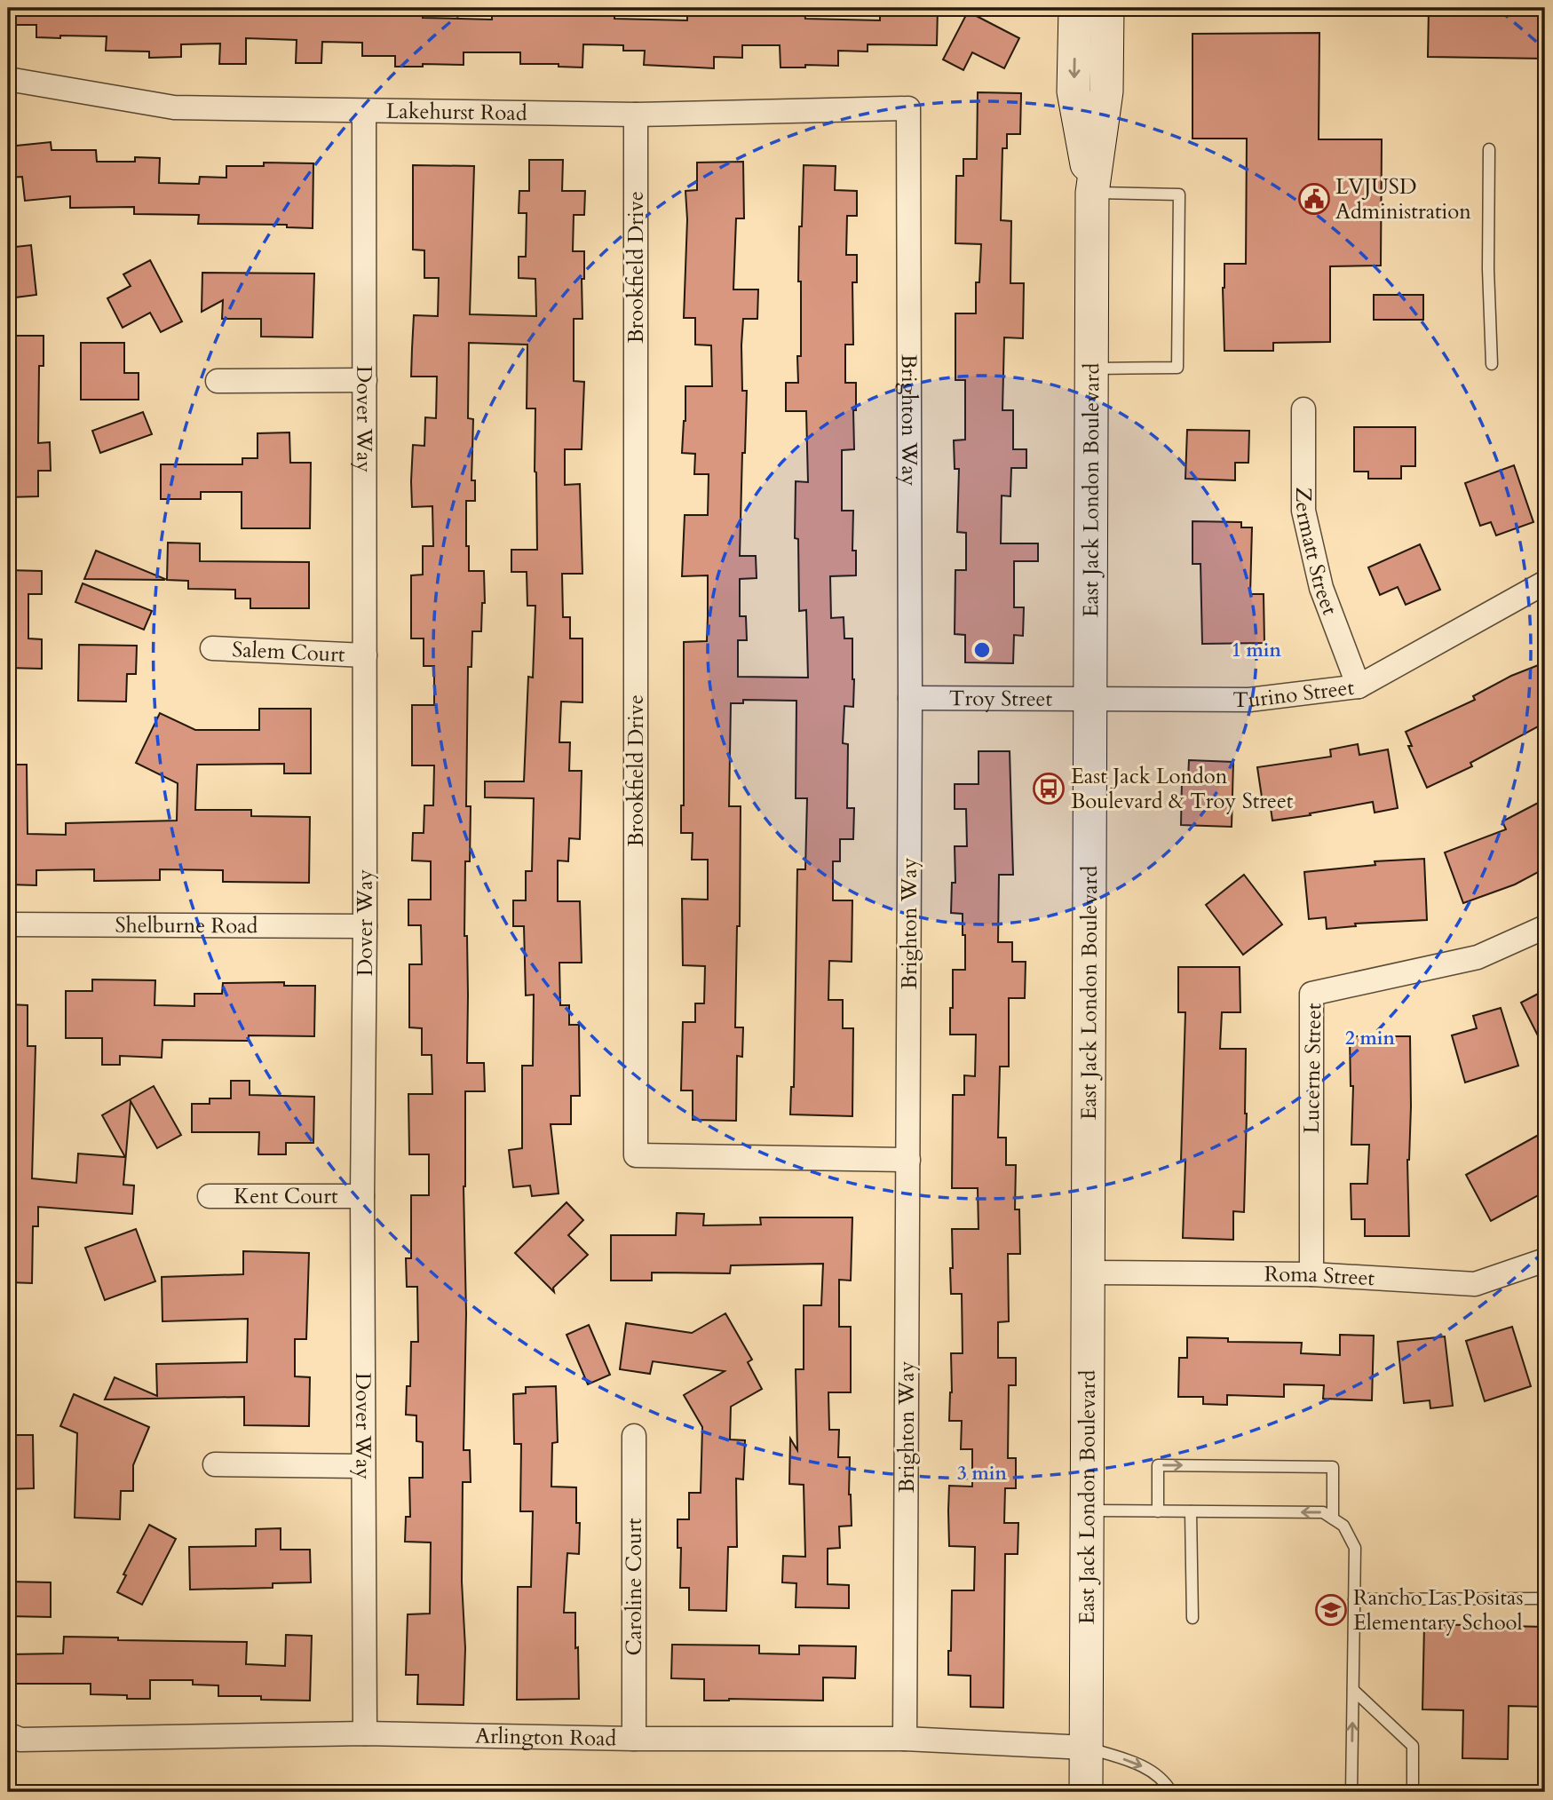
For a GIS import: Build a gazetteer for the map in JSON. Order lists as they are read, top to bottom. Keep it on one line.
{"streets":{"main road":["East Jack London Boulevard"],"street":["Lakehurst Road","Brookfield Drive","Dover Way","Brighton Way","Zermatt Street","Salem Court","Turino Street","Troy Street","Shelburne Road","Lucerne Street","Kent Court","Roma Street","Caroline Court","Arlington Road"]},"crossings":[["Lakehurst Road","Brookfield Drive"],["Lakehurst Road","Dover Way"],["Lakehurst Road","Brighton Way"],["Brookfield Drive","Brighton Way"],["Dover Way","Salem Court"],["Dover Way","Shelburne Road"],["Dover Way","Kent Court"],["Dover Way","Arlington Road"],["Brighton Way","Troy Street"],["Brighton Way","Arlington Road"],["East Jack London Boulevard","Turino Street"],["East Jack London Boulevard","Troy Street"],["East Jack London Boulevard","Roma Street"],["East Jack London Boulevard","Arlington Road"],["Zermatt Street","Turino Street"],["Turino Street","Troy Street"],["Lucerne Street","Roma Street"],["Caroline Court","Arlington Road"]],"places":{"public building":["LVJUSD Administration"],"bus stop":["East Jack London Boulevard & Troy Street"],"school or university":["Rancho Las Positas Elementary School"]},"rings":["1 min","2 min","3 min"]}
